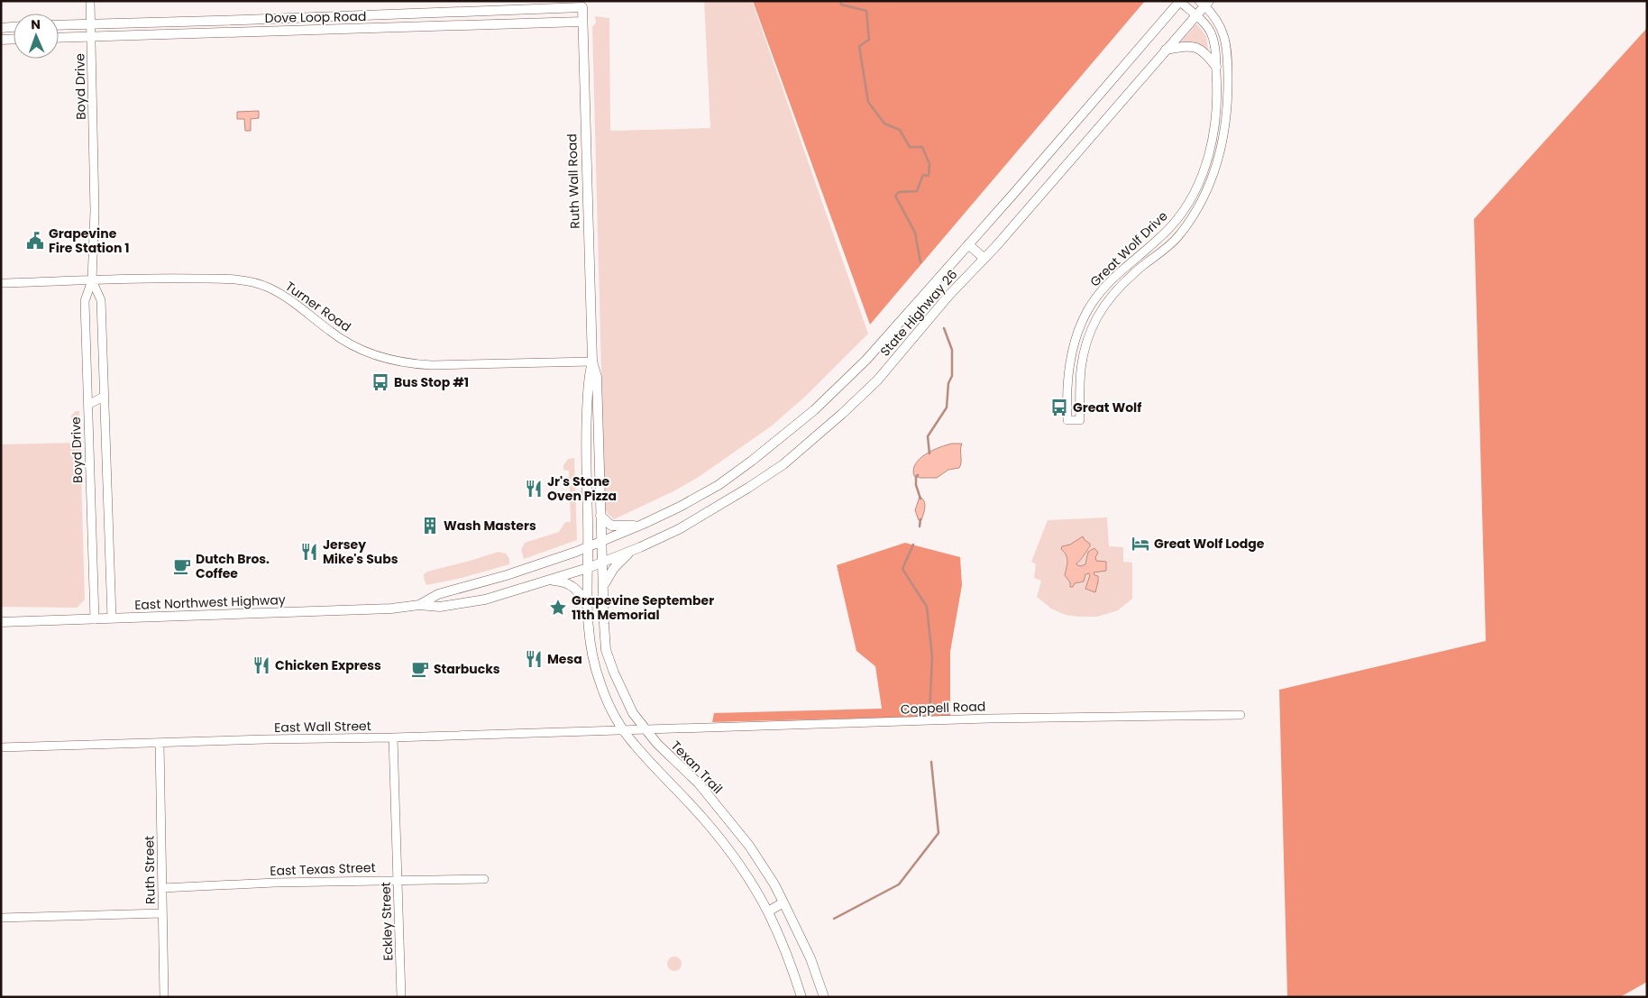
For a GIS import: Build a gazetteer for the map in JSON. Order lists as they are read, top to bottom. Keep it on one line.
{"streets":{"main road":["Dove Loop Road","Ruth Wall Road","State Highway 26","East Northwest Highway","Texan Trail"],"street":["Boyd Drive","Great Wolf Drive","Turner Road","Coppell Road","East Wall Street","East Texas Street","Ruth Street","Eckley Street"]},"crossings":[["Dove Loop Road","Boyd Drive"],["Dove Loop Road","Ruth Wall Road"],["Boyd Drive","Turner Road"],["Boyd Drive","East Northwest Highway"],["Ruth Wall Road","Turner Road"],["Ruth Wall Road","State Highway 26"],["Ruth Wall Road","East Northwest Highway"],["Ruth Wall Road","Texan Trail"],["Great Wolf Drive","State Highway 26"],["State Highway 26","East Northwest Highway"],["State Highway 26","Texan Trail"],["Coppell Road","East Wall Street"],["Coppell Road","Texan Trail"],["East Wall Street","Texan Trail"],["East Wall Street","Ruth Street"],["East Wall Street","Eckley Street"],["East Texas Street","Ruth Street"],["East Texas Street","Eckley Street"]],"places":{"public building":["Grapevine Fire Station 1"],"bus stop":["Bus Stop #1","Great Wolf"],"restaurant":["Jr's Stone Oven Pizza","Jersey Mike's Subs","Mesa","Chicken Express"],"building":["Wash Masters"],"hotel":["Great Wolf Lodge"],"cafe":["Dutch Bros. Coffee","Starbucks"],"place":["Grapevine September 11th Memorial"]},"north":"top"}
